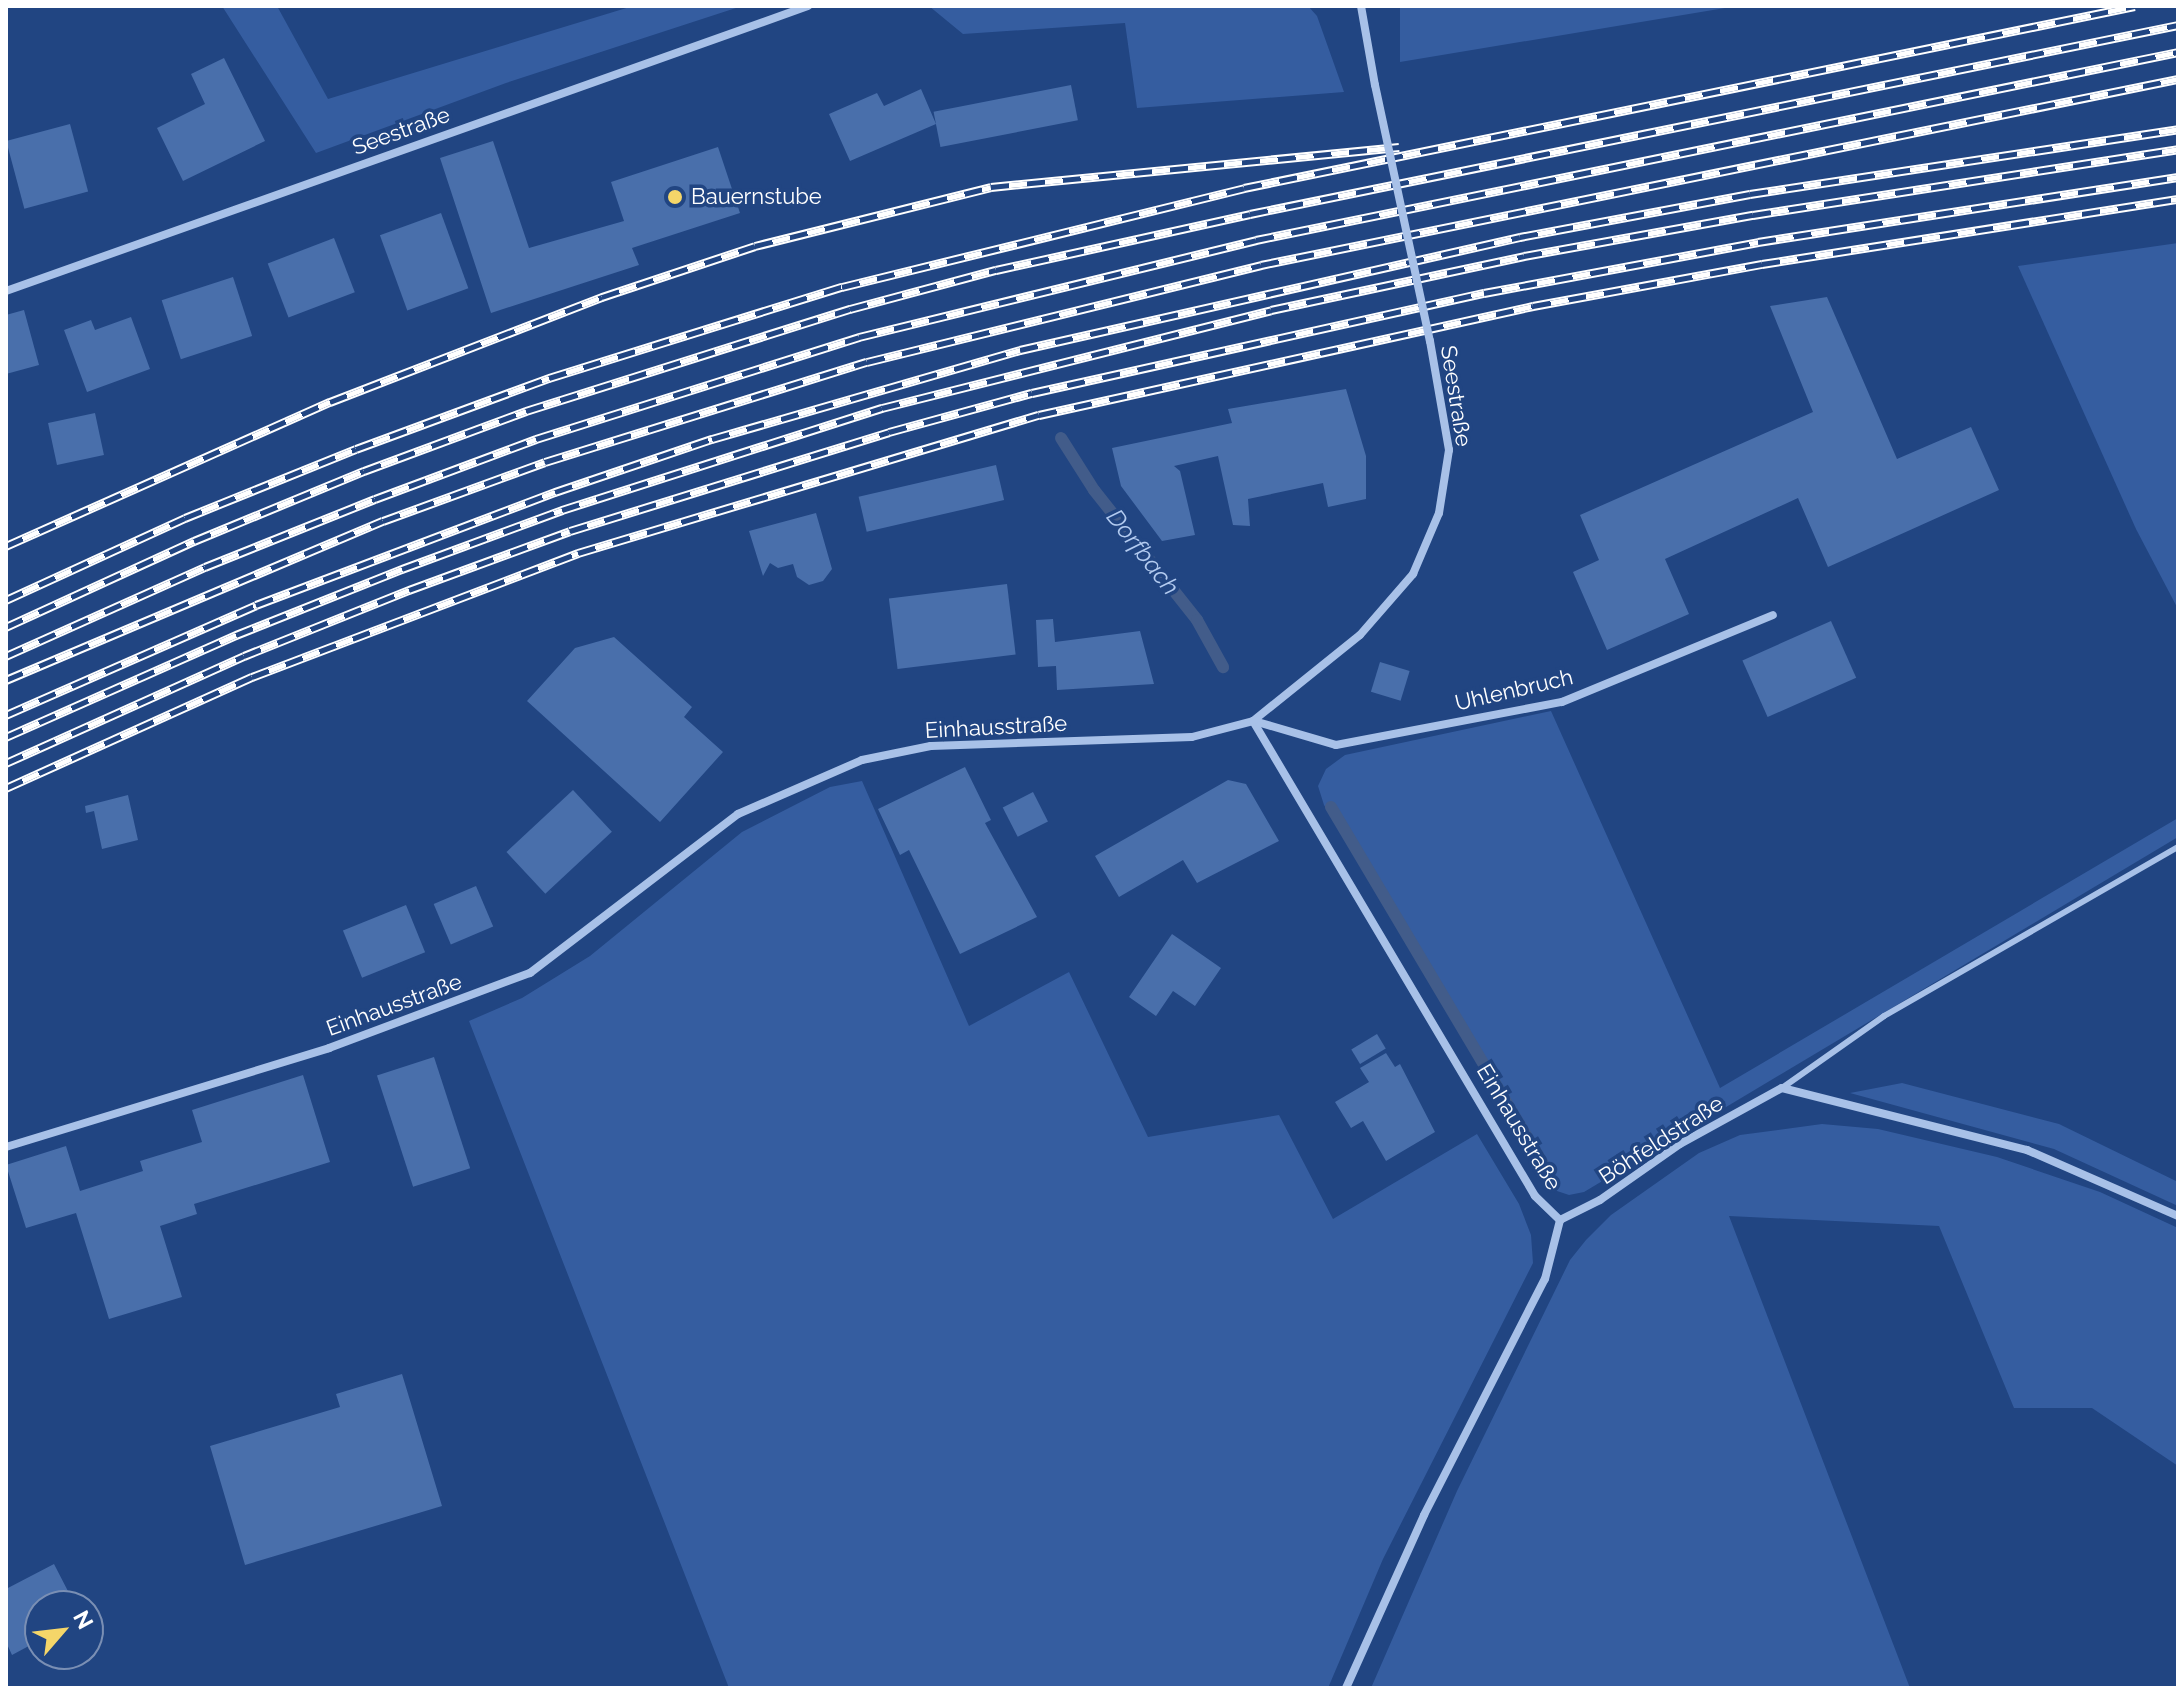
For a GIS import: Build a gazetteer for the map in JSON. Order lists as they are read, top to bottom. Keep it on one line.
{"streets":{"street":["Seestraße","Uhlenbruch","Einhausstraße","Böhfeldstraße"]},"crossings":[["Seestraße","Uhlenbruch"],["Seestraße","Einhausstraße"],["Uhlenbruch","Einhausstraße"],["Einhausstraße","Böhfeldstraße"]],"water":["Dorfbach"],"places":["Bauernstube"],"north":"top right"}
